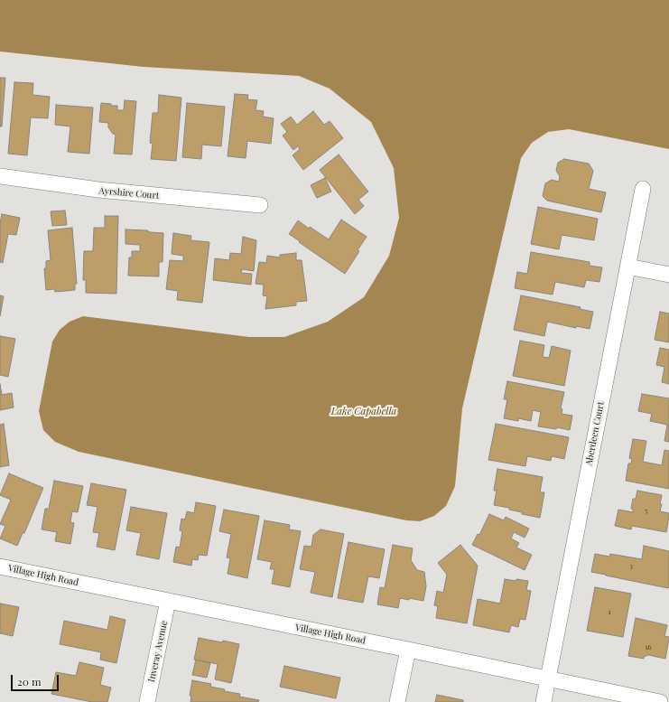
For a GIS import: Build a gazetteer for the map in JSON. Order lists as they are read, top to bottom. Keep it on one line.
{"streets":{"street":["Ayrshire Court","Aberdeen Court","Village High Road","Inveray Avenue"]},"crossings":[["Aberdeen Court","Village High Road"],["Village High Road","Inveray Avenue"]],"water":["Lake Capabella"],"house_numbers":["5","3","1","16"],"scale_bar":"20 m"}
